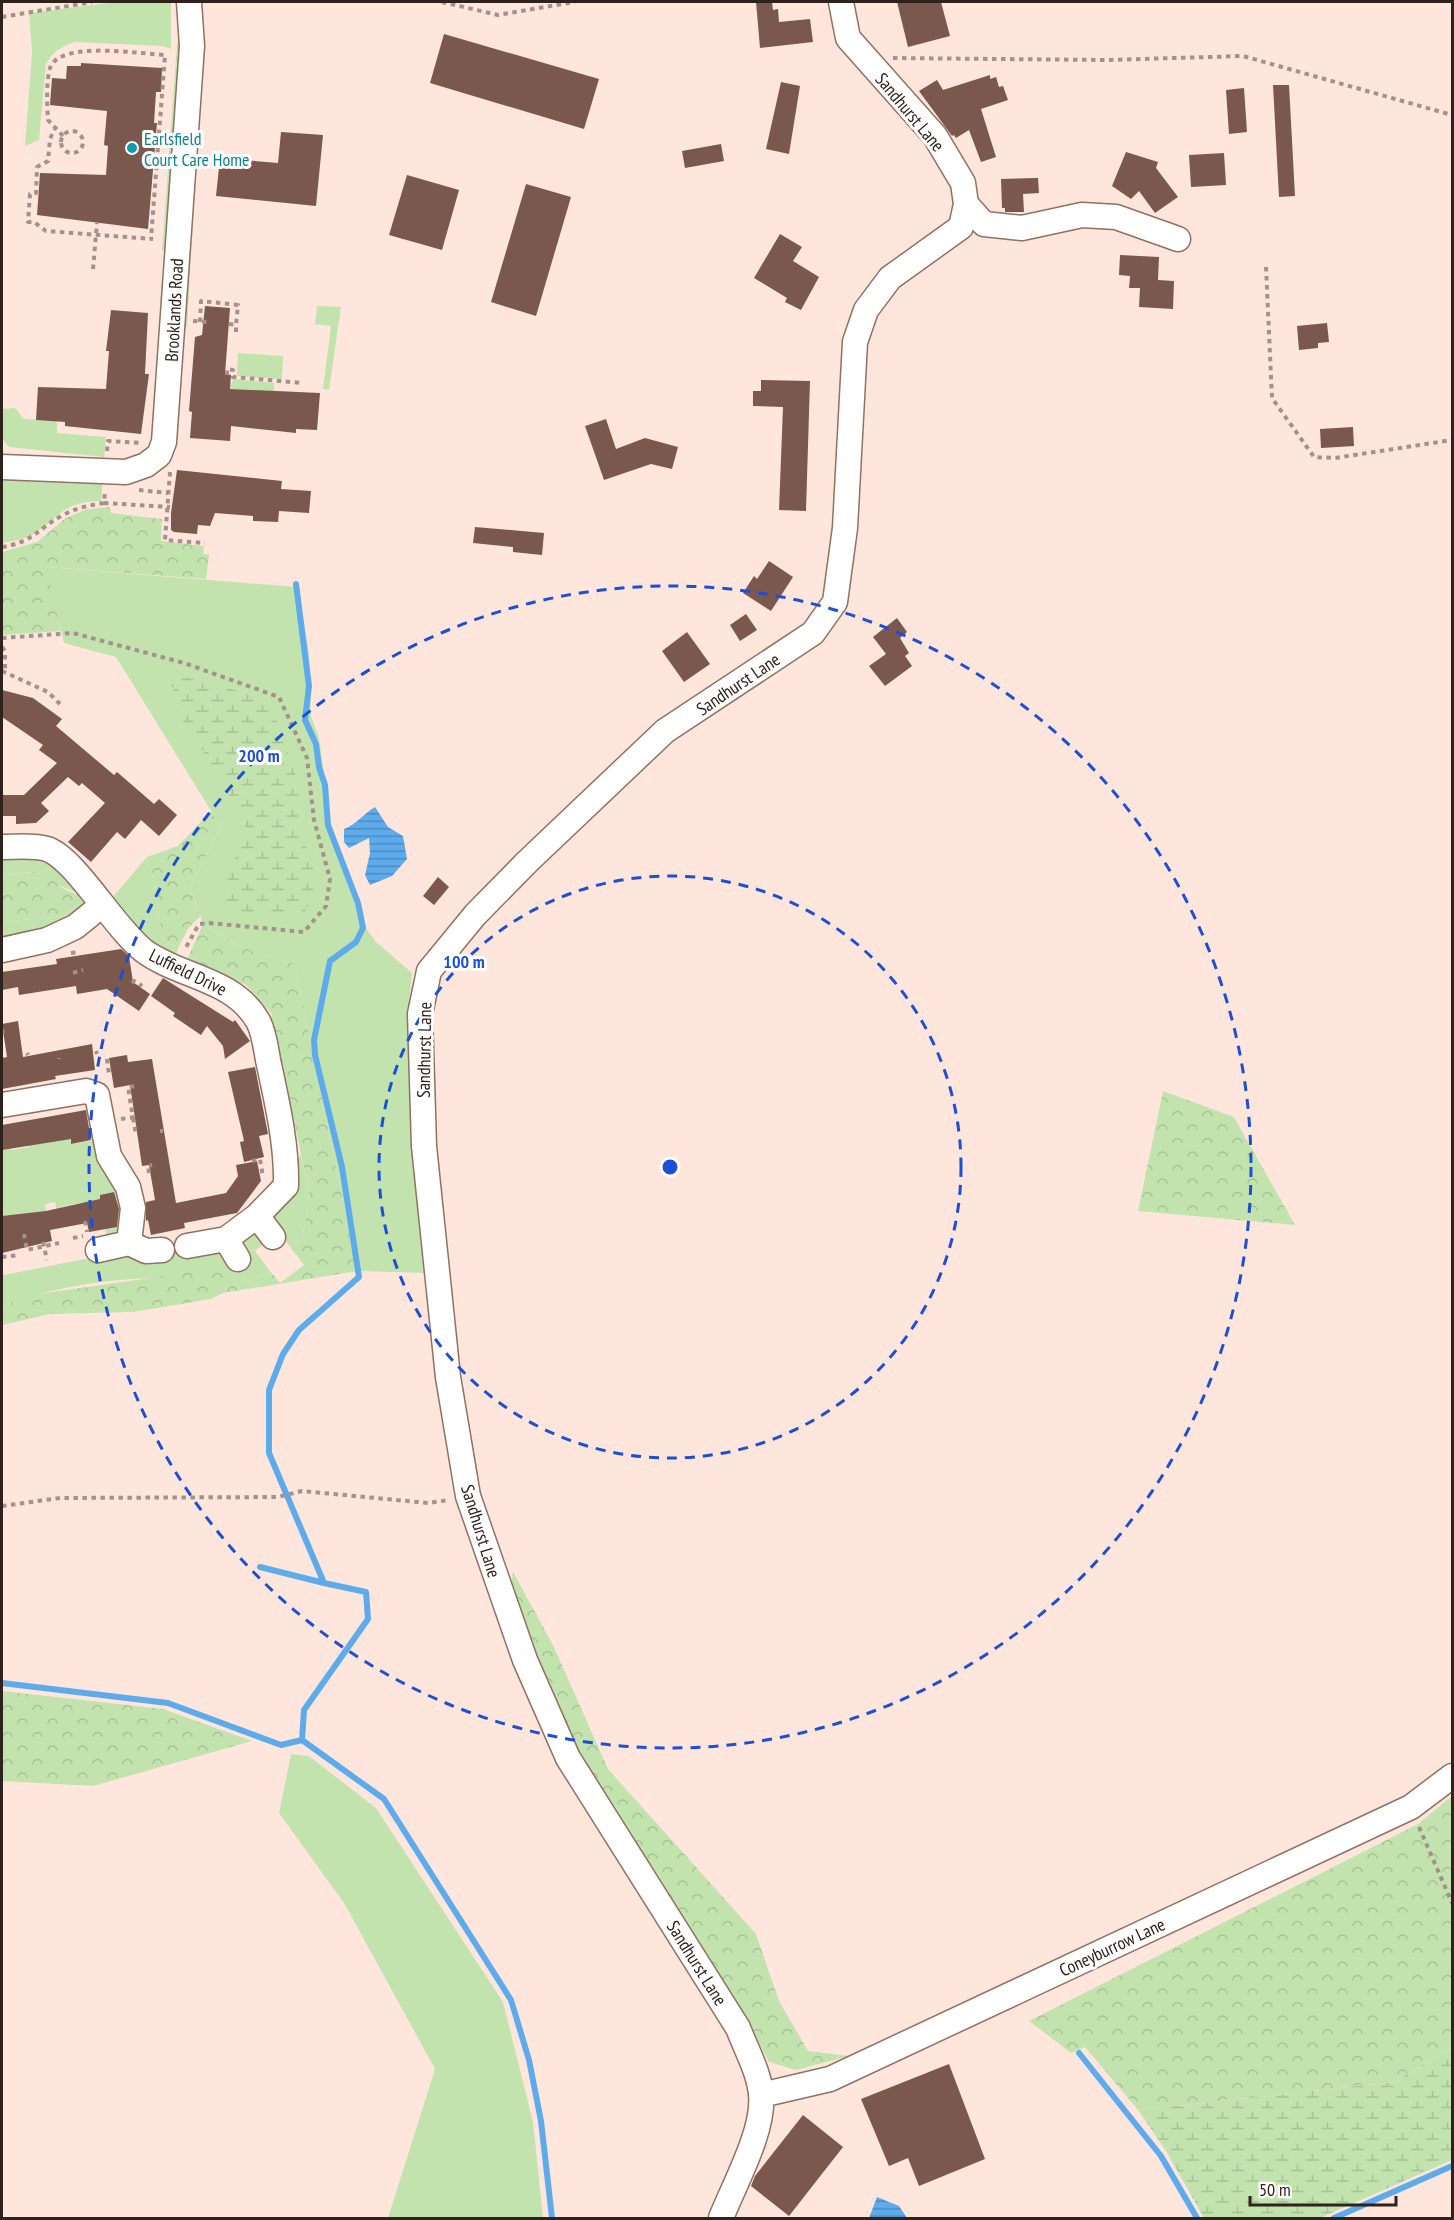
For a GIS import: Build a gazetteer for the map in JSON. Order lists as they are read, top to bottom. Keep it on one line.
{"streets":{"street":["Sandhurst Lane","Brooklands Road","Luffield Drive","Coneyburrow Lane"]},"crossings":[["Sandhurst Lane","Coneyburrow Lane"]],"places":["Earlsfield Court Care Home"],"scale_bar":"50 m","rings":["200 m","100 m"]}
